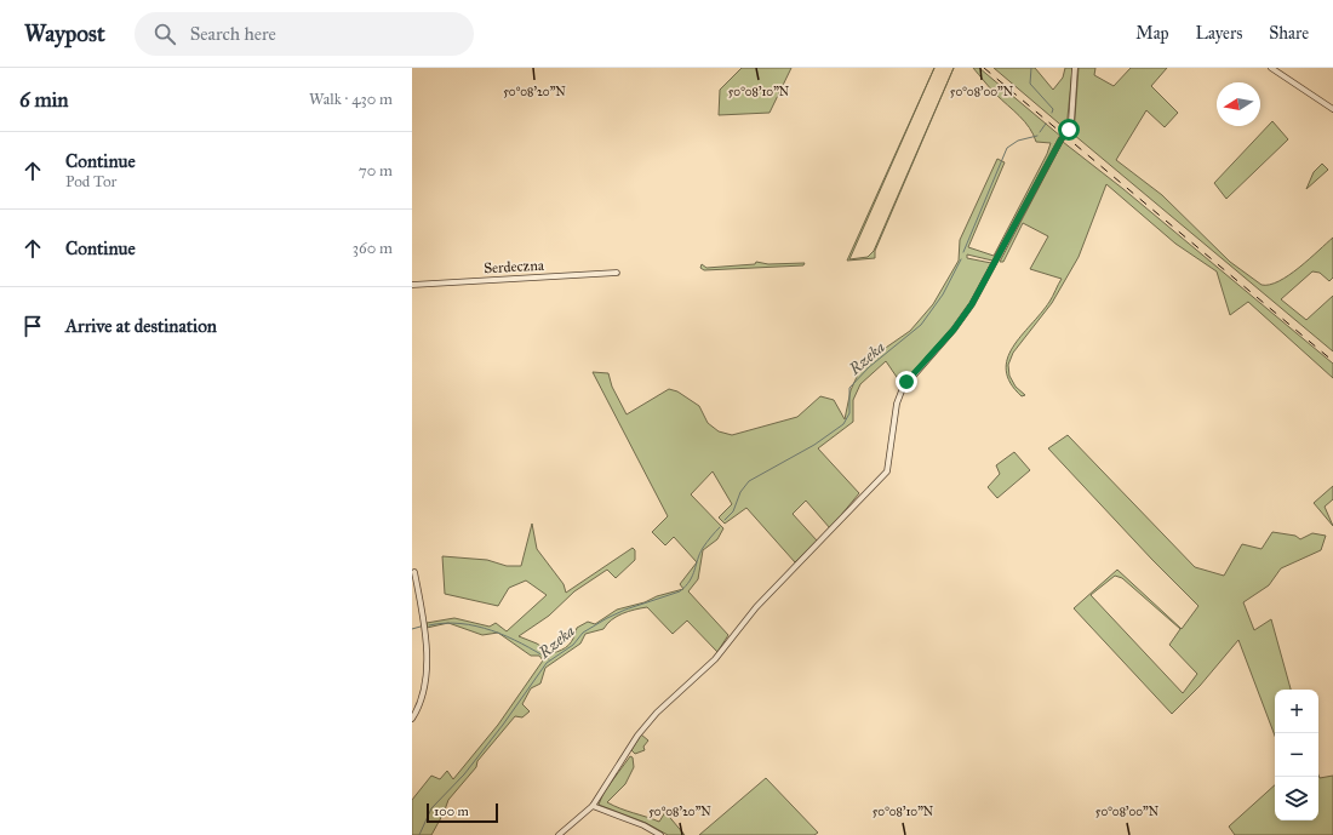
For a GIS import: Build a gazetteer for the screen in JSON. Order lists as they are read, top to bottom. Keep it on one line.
{"streets":{"street":["Serdeczna"]},"water":["Rzeka"],"scale_bar":"100 m","north":"left","page":{"header":"Waypost","search":"Search here","nav":["Map","Layers","Share"],"heading":["6 min","Walk · 430 m"],"list":[["Continue","Pod Tor","70 m"],["Continue","360 m"],"Arrive at destination"],"map_buttons":["+","−"],"scale":"100 m"},"coordinates":["50°08'20\"N","50°08'10\"N","50°08'00\"N"]}
